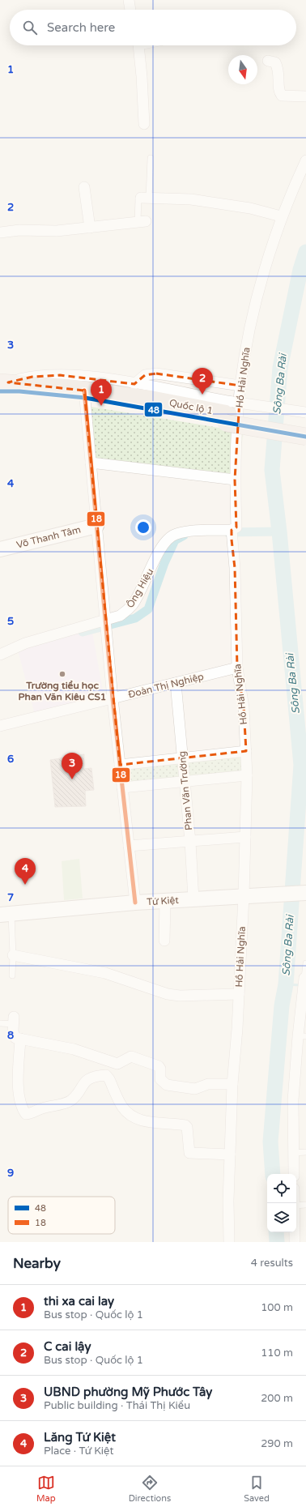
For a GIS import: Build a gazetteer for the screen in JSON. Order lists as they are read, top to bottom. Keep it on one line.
{"streets":{"main road":["Quốc lộ 1"],"street":["Hồ Hải Nghĩa","Võ Thanh Tâm","Ông Hiệu","Đoàn Thị Nghiệp","Phan Văn Trường","Tứ Kiệt"]},"crossings":[["Hồ Hải Nghĩa","Ông Hiệu"],["Hồ Hải Nghĩa","Đoàn Thị Nghiệp"],["Hồ Hải Nghĩa","Tứ Kiệt"],["Đoàn Thị Nghiệp","Phan Văn Trường"],["Phan Văn Trường","Tứ Kiệt"]],"water":["Sông Ba Rài"],"places":["Trường tiểu học Phan Văn Kiêu CS1"],"lines":["transit line 18","transit line 48"],"legend":["48","18"],"north":"bottom","page":{"search":"Search here","pins":["2","1","3","4"],"heading":["Nearby","4 results"],"list":[{"mark":"1","name":"thi xa cai lay","note":"Bus stop · Quốc lộ 1","value":"100 m"},{"mark":"2","name":"C cai lậy","note":"Bus stop · Quốc lộ 1","value":"110 m"},{"mark":"3","name":"UBND phường Mỹ Phước Tây","note":"Public building · Thái Thị Kiểu","value":"200 m"},{"mark":"4","name":"Lăng Tứ Kiệt","note":"Place · Tứ Kiệt","value":"290 m"}],"nav":["Map","Directions","Saved"]},"grid":{"rows":["1","2","3","4","5","6","7","8","9"]}}
